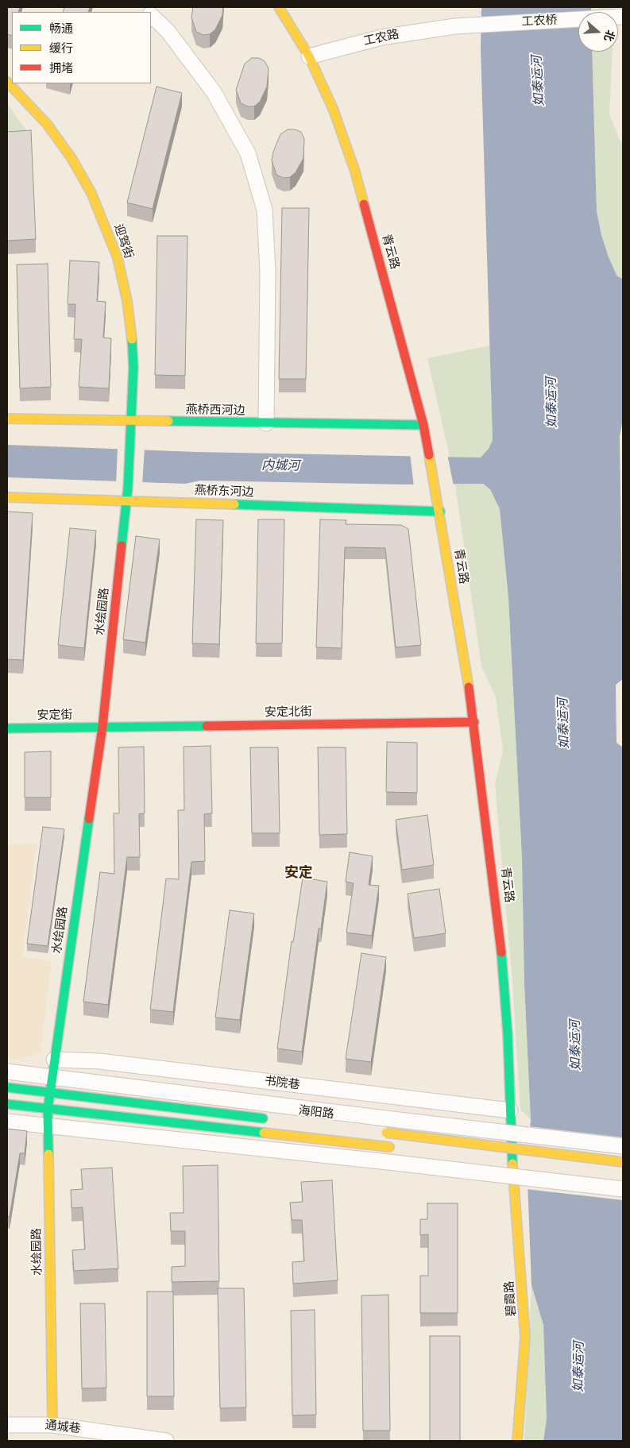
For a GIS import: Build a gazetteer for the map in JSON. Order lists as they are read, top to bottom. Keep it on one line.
{"streets":{"street":["工农桥","工农路","迎驾街","青云路","燕桥西河边","燕桥东河边","水绘园路","安定北街","安定街","书院巷","碧霞路","通城巷"]},"crossings":[["工农桥","工农路"],["工农路","青云路"],["迎驾街","燕桥西河边"],["迎驾街","水绘园路"],["青云路","燕桥西河边"],["青云路","燕桥东河边"],["青云路","安定北街"],["青云路","书院巷"],["青云路","碧霞路"],["燕桥东河边","水绘园路"],["水绘园路","安定北街"],["水绘园路","安定街"],["水绘园路","书院巷"],["水绘园路","通城巷"],["安定北街","安定街"]],"districts":["安定"],"water":["如泰运河","内城河"],"legend":["畅通","缓行","拥堵"],"north":"right"}
